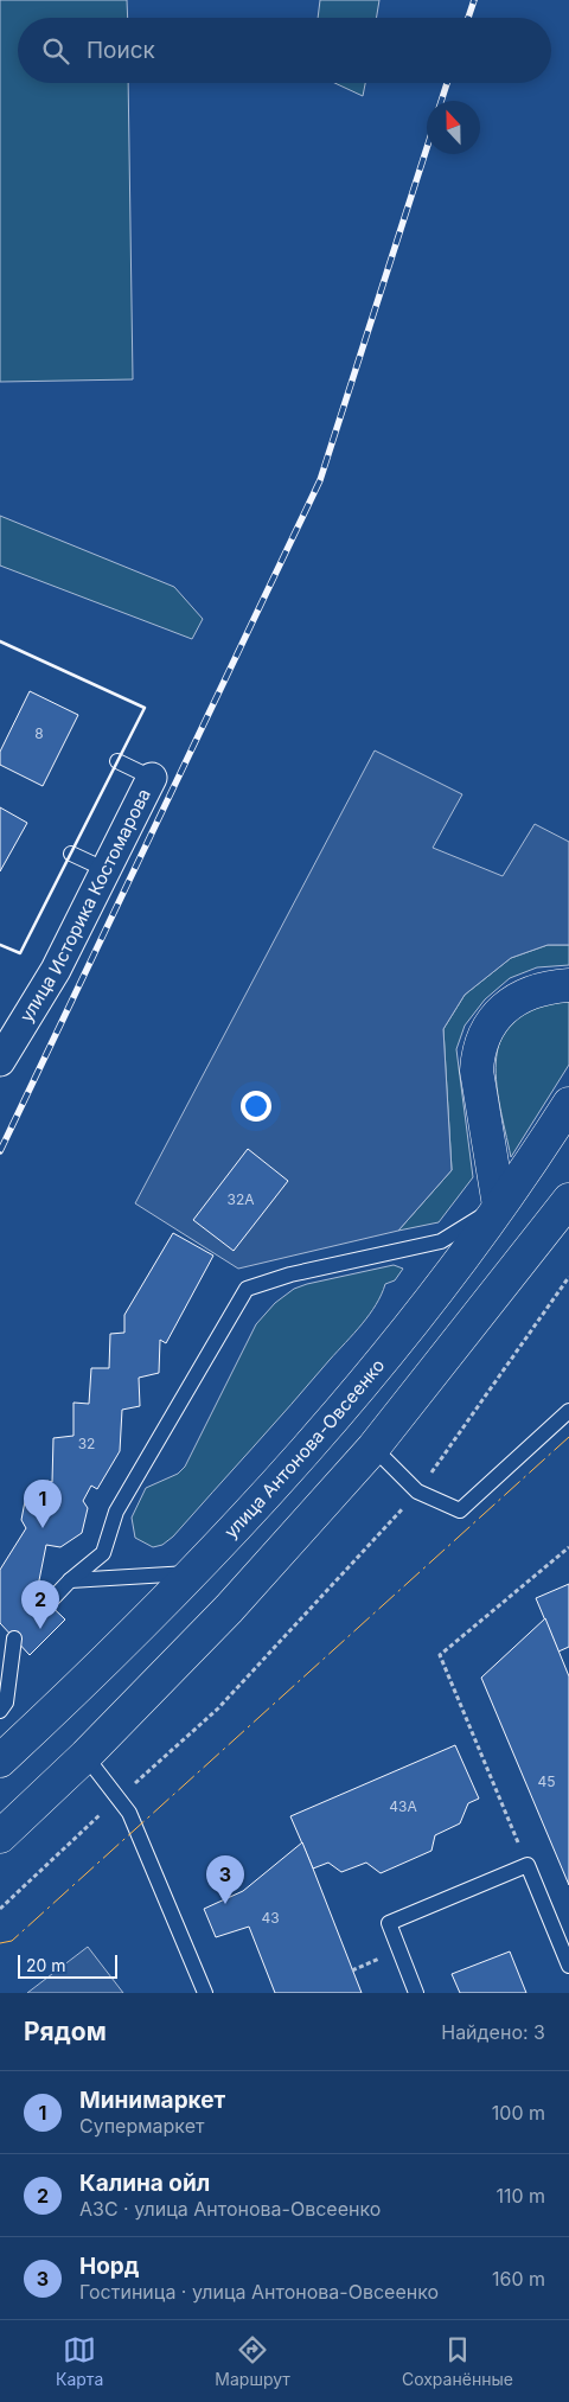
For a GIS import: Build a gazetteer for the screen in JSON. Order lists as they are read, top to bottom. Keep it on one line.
{"streets":{"highway":["улица Антонова-Овсеенко"],"street":["улица Историка Костомарова"]},"house_numbers":["8","32А","32","45","43А","43"],"scale_bar":"20 m","north":"top","page":{"search":"Поиск","pins":["1","2","3"],"scale":"20 m","heading":["Рядом","Найдено: 3"],"list":[{"mark":"1","name":"Минимаркет","note":"Супермаркет","value":"100 m"},{"mark":"2","name":"Калина ойл","note":"АЗС · улица Антонова-Овсеенко","value":"110 m"},{"mark":"3","name":"Норд","note":"Гостиница · улица Антонова-Овсеенко","value":"160 m"}],"nav":["Карта","Маршрут","Сохранённые"]}}
